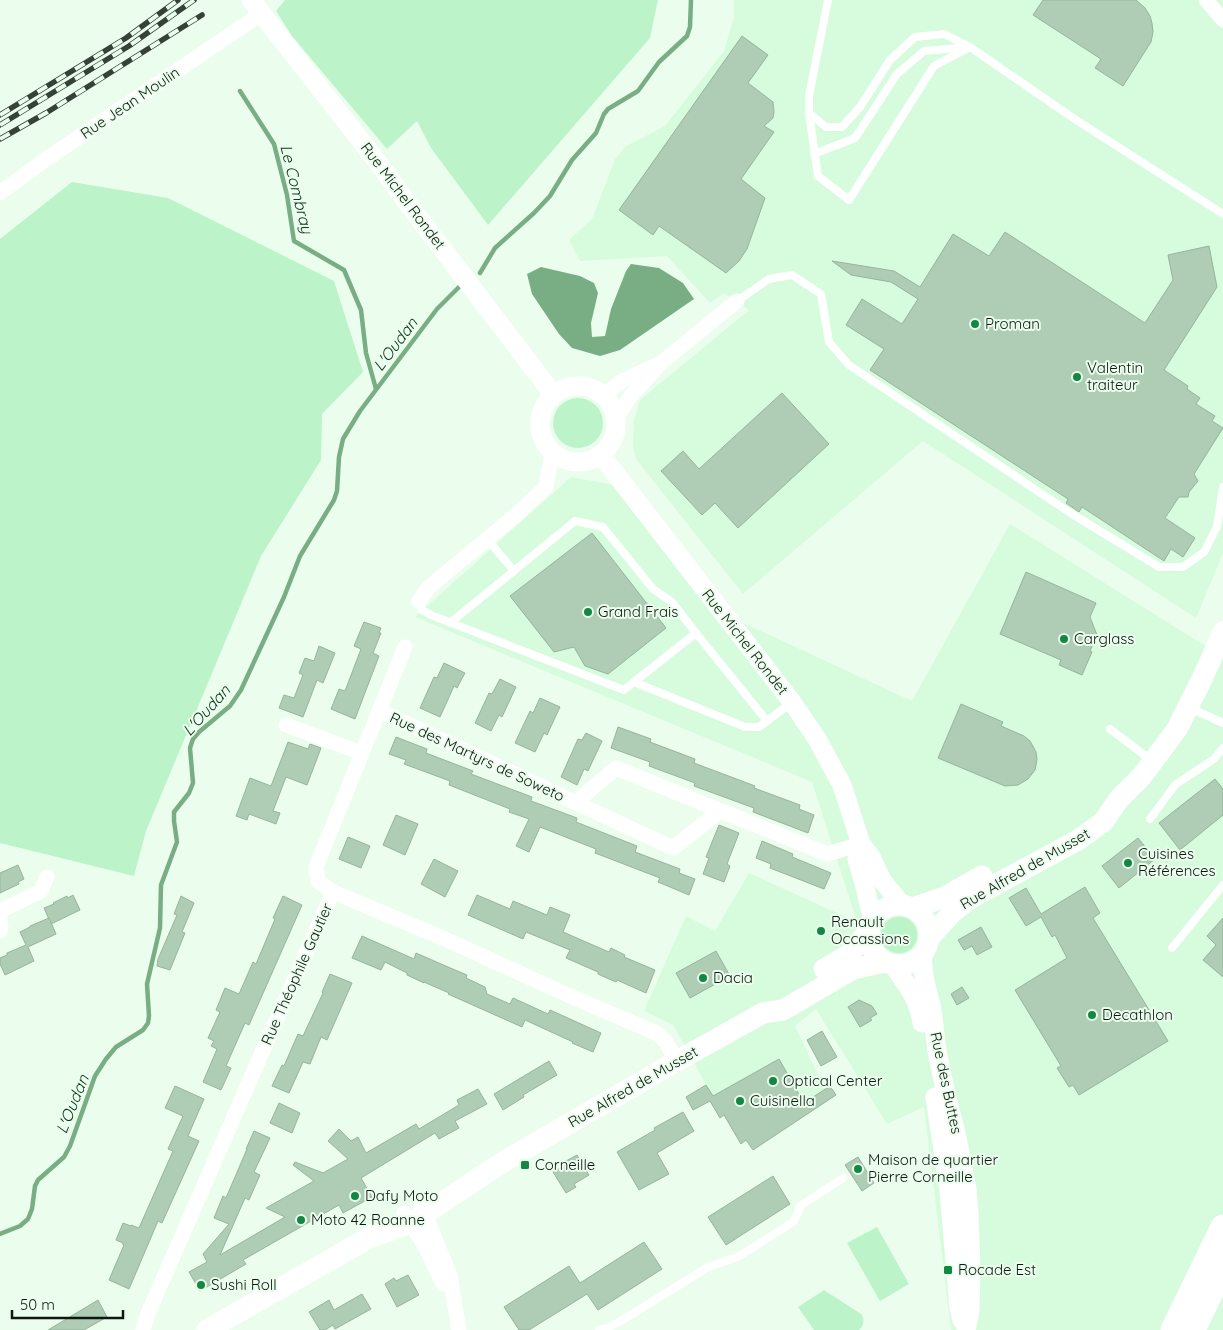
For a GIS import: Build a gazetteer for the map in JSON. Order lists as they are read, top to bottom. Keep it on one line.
{"streets":{"main road":["Rue Alfred de Musset"],"street":["Rue Jean Moulin","Rue Michel Rondet","Rue des Martyrs de Soweto","Rue Théophile Gautier","Rue des Buttes"]},"crossings":[["Rue Jean Moulin","Rue Michel Rondet"],["Rue Michel Rondet","Rue des Martyrs de Soweto"],["Rue Michel Rondet","Rue Alfred de Musset"],["Rue Michel Rondet","Rue des Buttes"],["Rue des Martyrs de Soweto","Rue Théophile Gautier"],["Rue Alfred de Musset","Rue Théophile Gautier"],["Rue Alfred de Musset","Rue des Buttes"]],"water":["Le Combray","L'Oudan"],"places":{"other":["Proman","Valentin traiteur","Grand Frais","Carglass","Cuisines Références","Renault Occassions","Dacia","Decathlon","Optical Center","Cuisinella","Maison de quartier Pierre Corneille","Dafy Moto","Moto 42 Roanne","Sushi Roll"],"transit":["Corneille","Rocade Est"]},"scale_bar":"50 m"}
